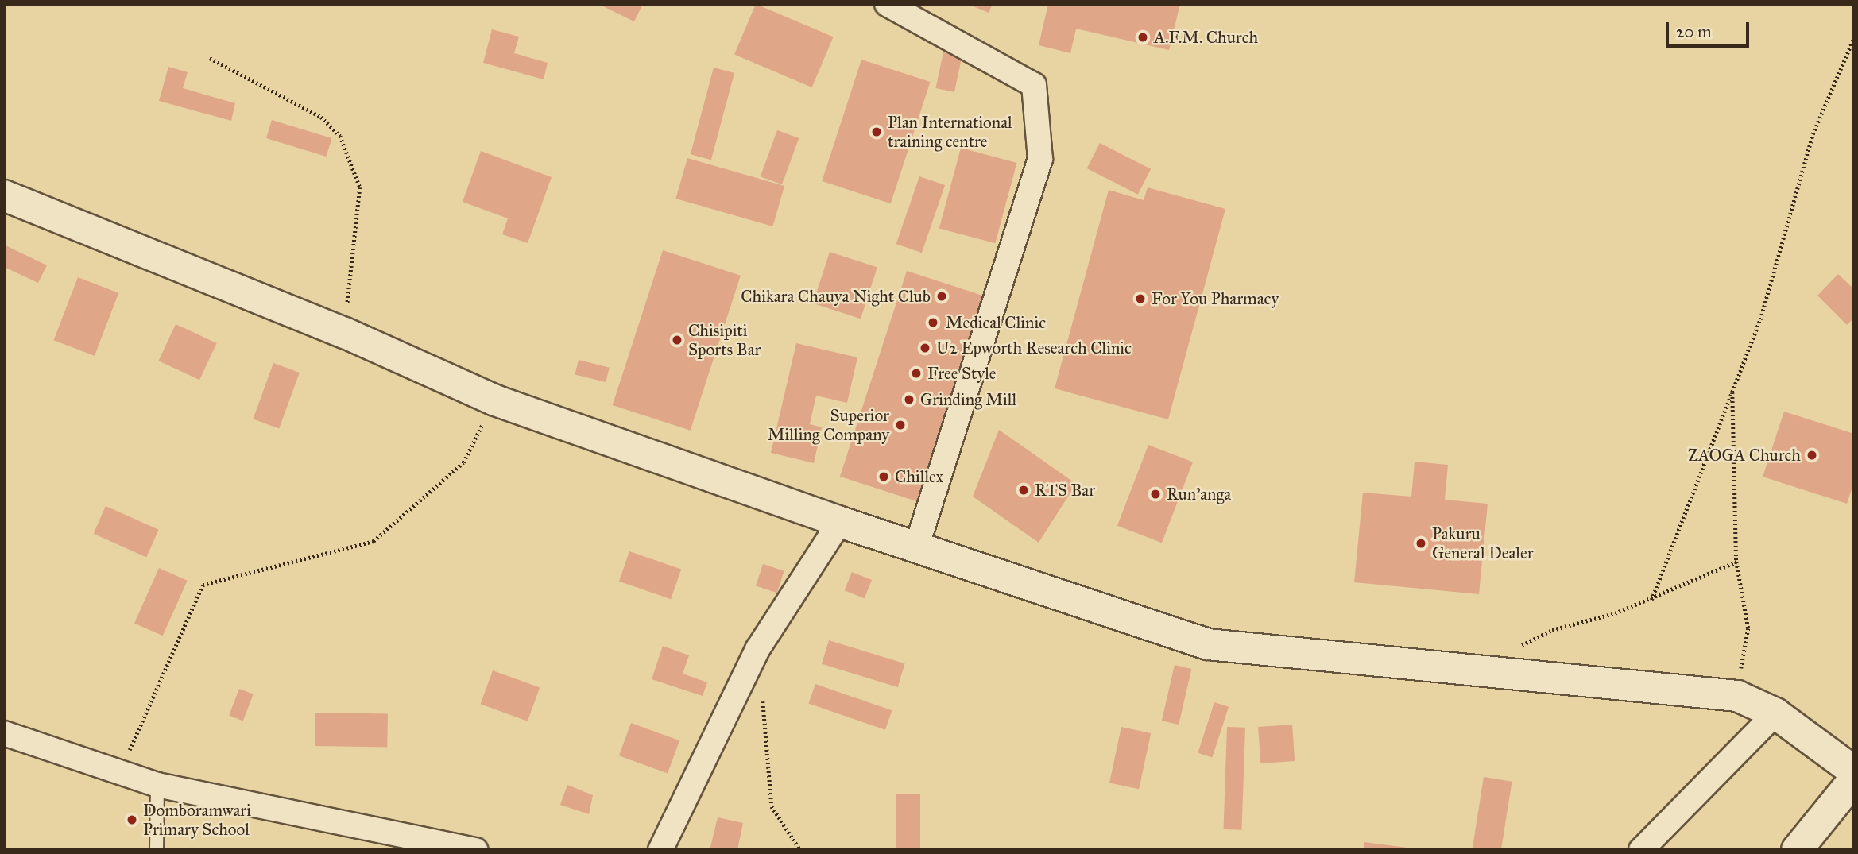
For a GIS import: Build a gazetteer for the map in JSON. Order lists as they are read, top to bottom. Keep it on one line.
{"places":["A.F.M. Church","Plan International training centre","Chikara Chauya Night Club","For You Pharmacy","Medical Clinic","Chisipiti Sports Bar","U2 Epworth Research Clinic","Free Style","Grinding Mill","Superior Milling Company","ZAOGA Church","Chillex","RTS Bar","Run'anga","Pakuru General Dealer","Domboramwari Primary School"],"scale_bar":"20 m"}
